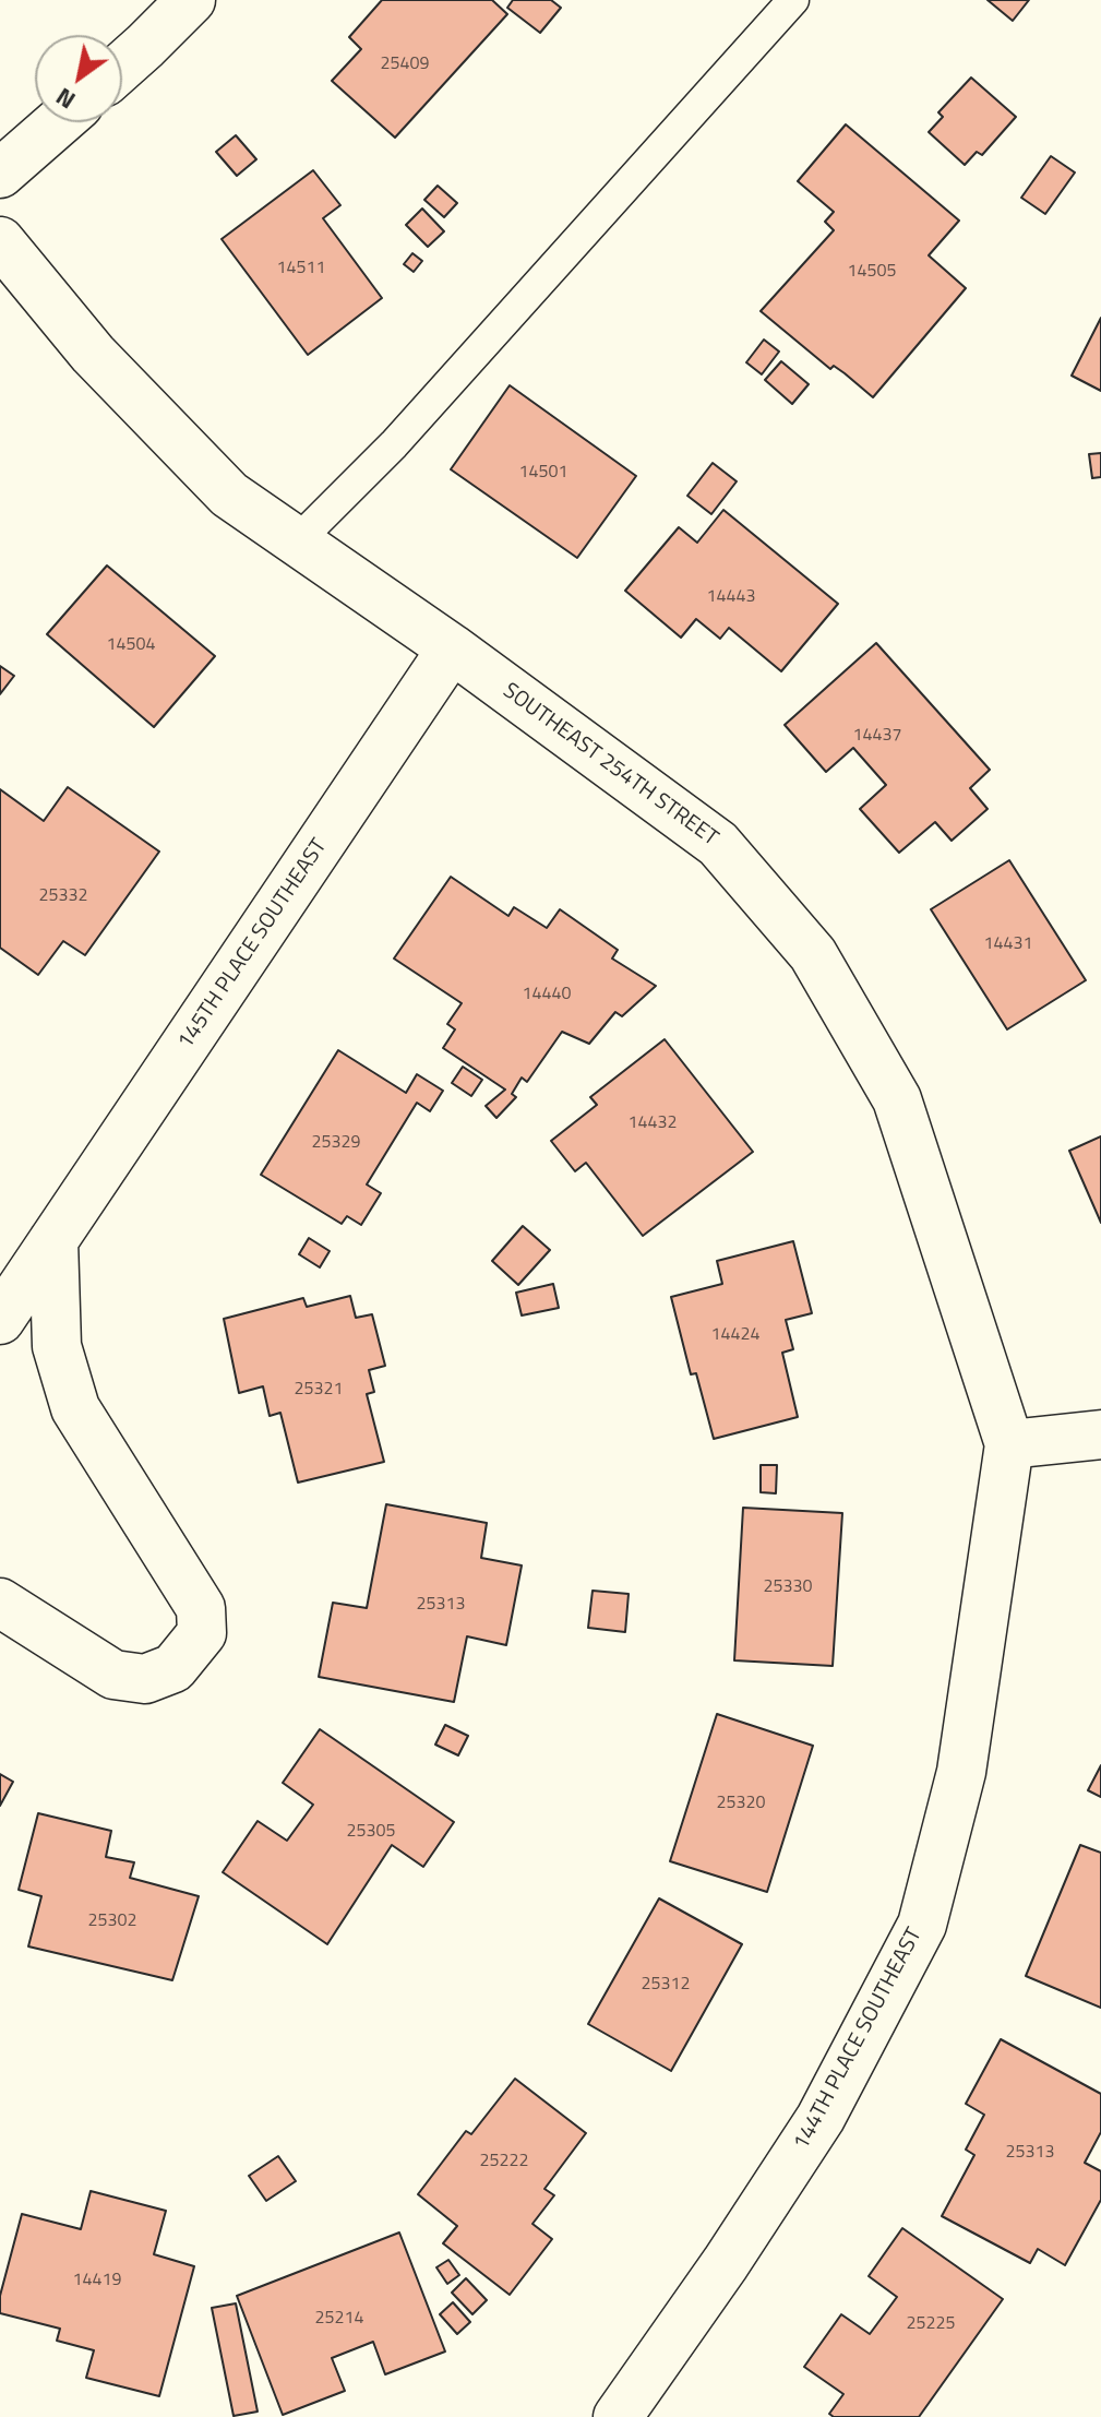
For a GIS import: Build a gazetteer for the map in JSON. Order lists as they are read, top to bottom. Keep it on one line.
{"streets":{"street":["SOUTHEAST 254TH STREET","145TH PLACE SOUTHEAST","144TH PLACE SOUTHEAST"]},"crossings":[["SOUTHEAST 254TH STREET","145TH PLACE SOUTHEAST"],["SOUTHEAST 254TH STREET","144TH PLACE SOUTHEAST"]],"house_numbers":["25409","14511","14505","14501","14443","14504","14437","25332","14431","14440","14432","25329","14424","25321","25330","25313","25320","25305","25302","25312","25313","25222","14419","25214","25225"],"north":"bottom left"}
